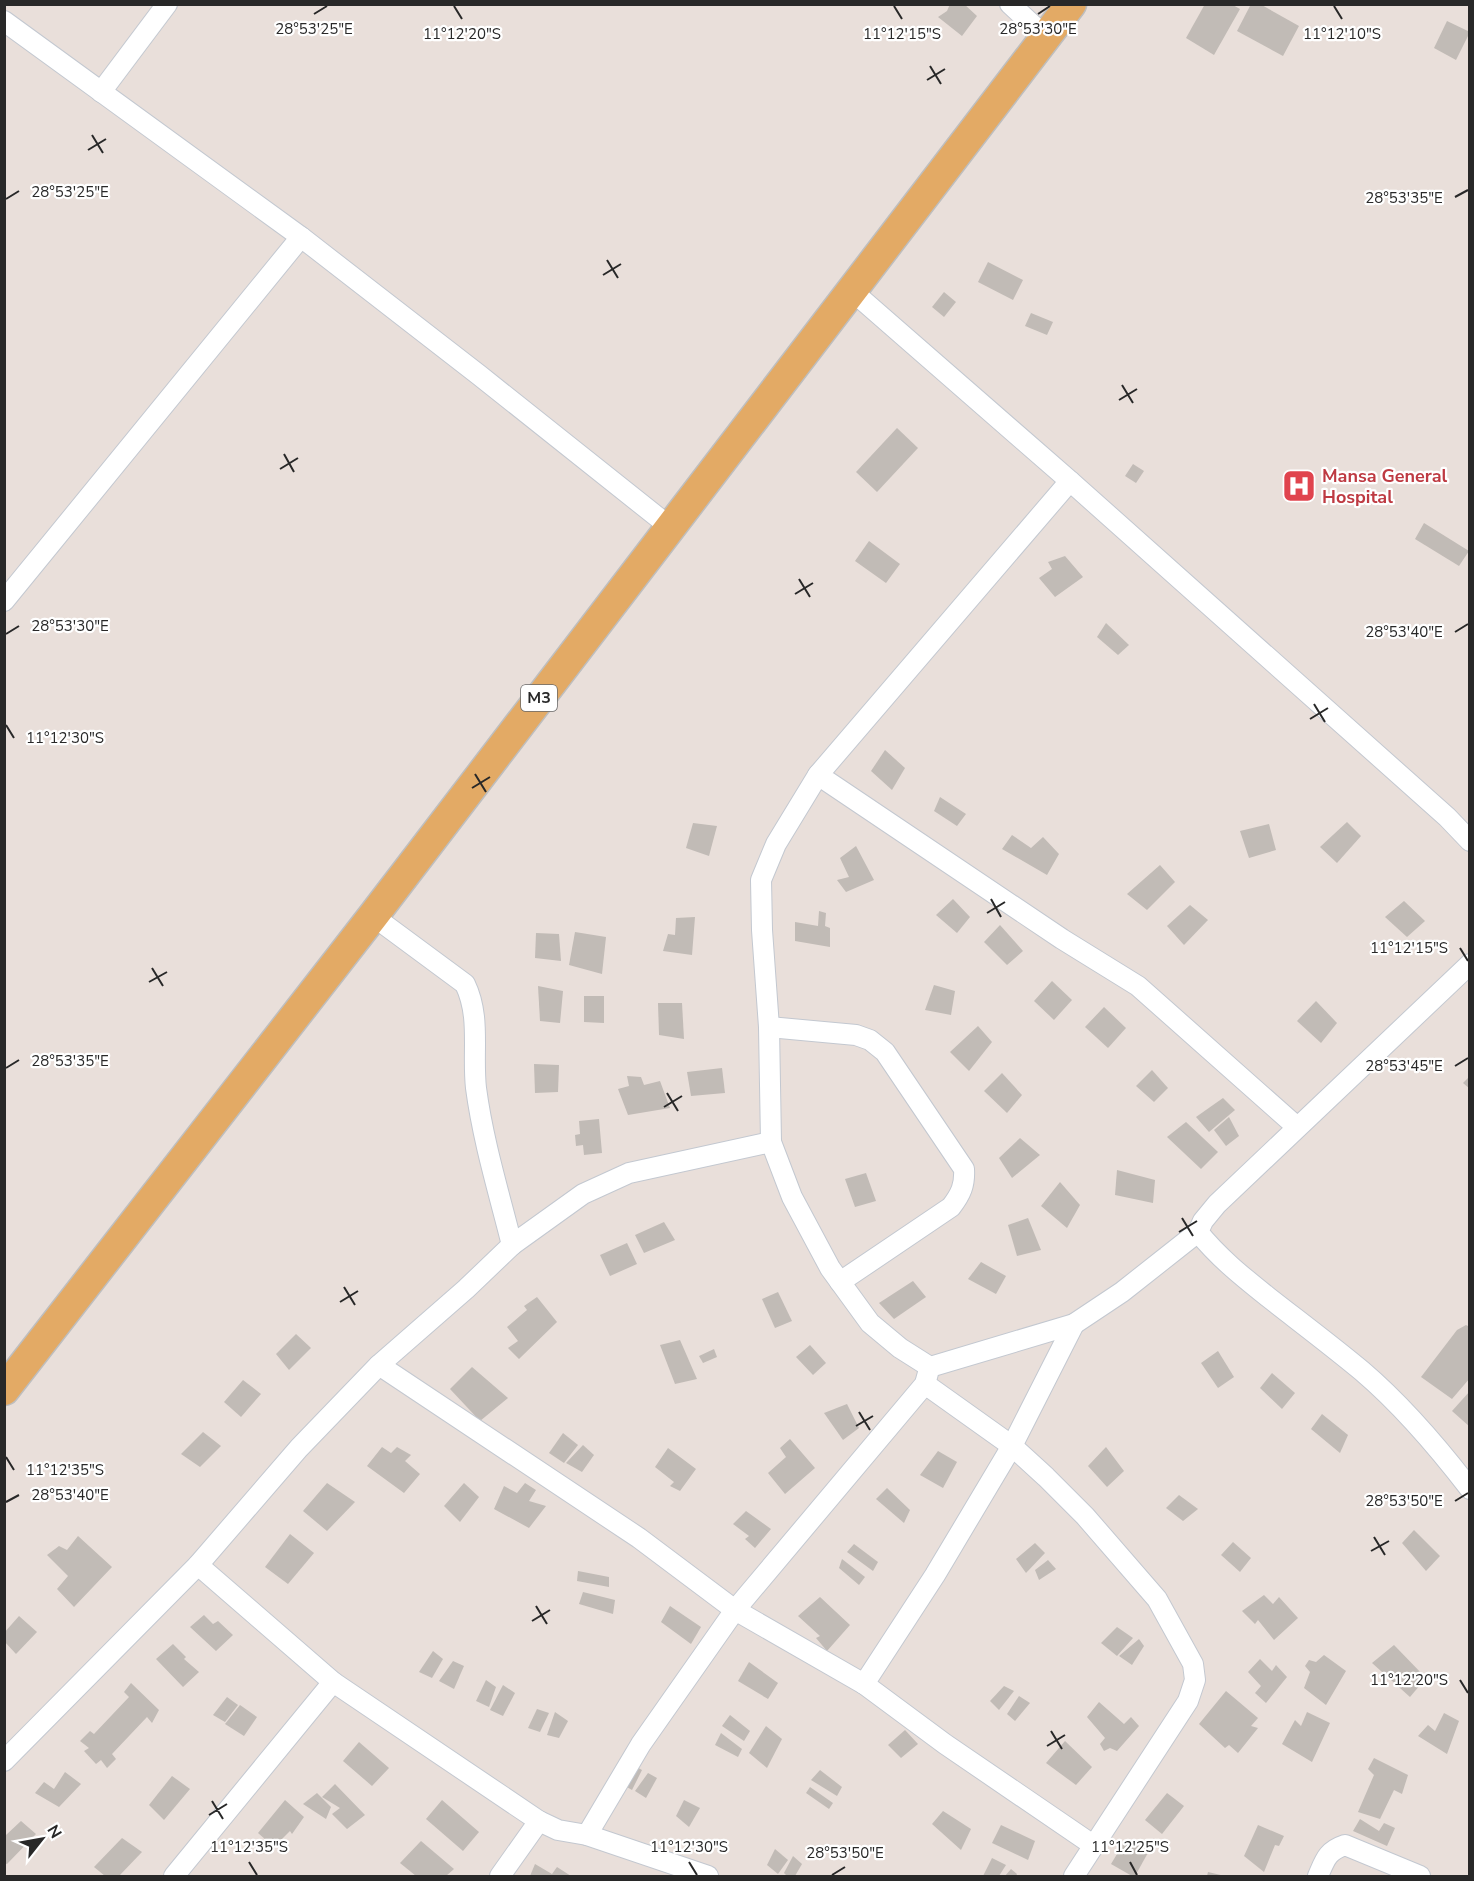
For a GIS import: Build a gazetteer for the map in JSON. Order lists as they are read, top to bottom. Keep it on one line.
{"streets":{"main road":["M3"]},"places":{"hospital":["Mansa General Hospital"]},"north":"top right","coordinates":["28°53'25\"E","28°53'30\"E","11°12'20\"S","11°12'15\"S","11°12'10\"S","28°53'35\"E","28°53'40\"E","11°12'30\"S","28°53'45\"E","11°12'35\"S","28°53'50\"E","11°12'25\"S"]}
